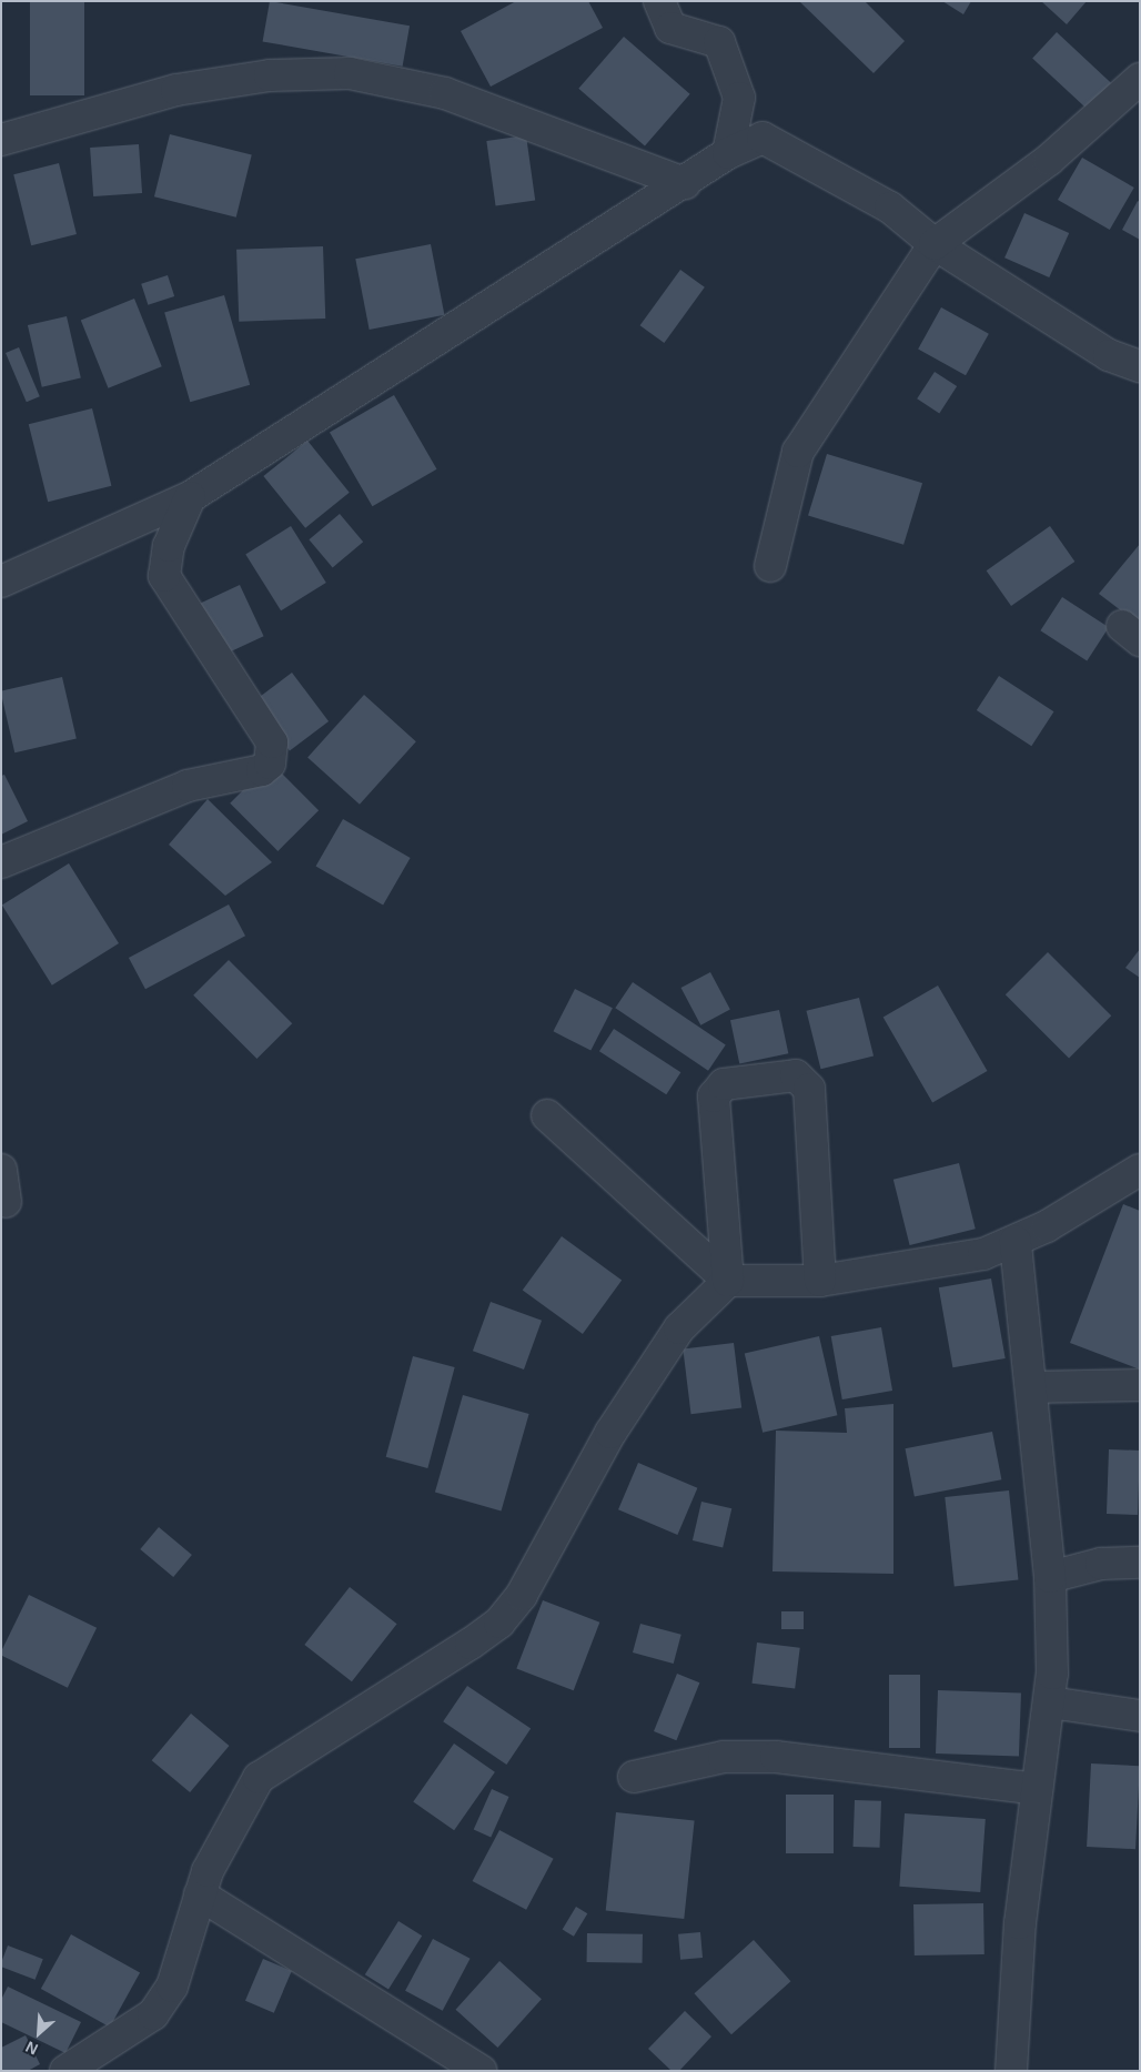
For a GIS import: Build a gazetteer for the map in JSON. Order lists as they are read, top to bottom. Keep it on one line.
{"north":"bottom left"}
